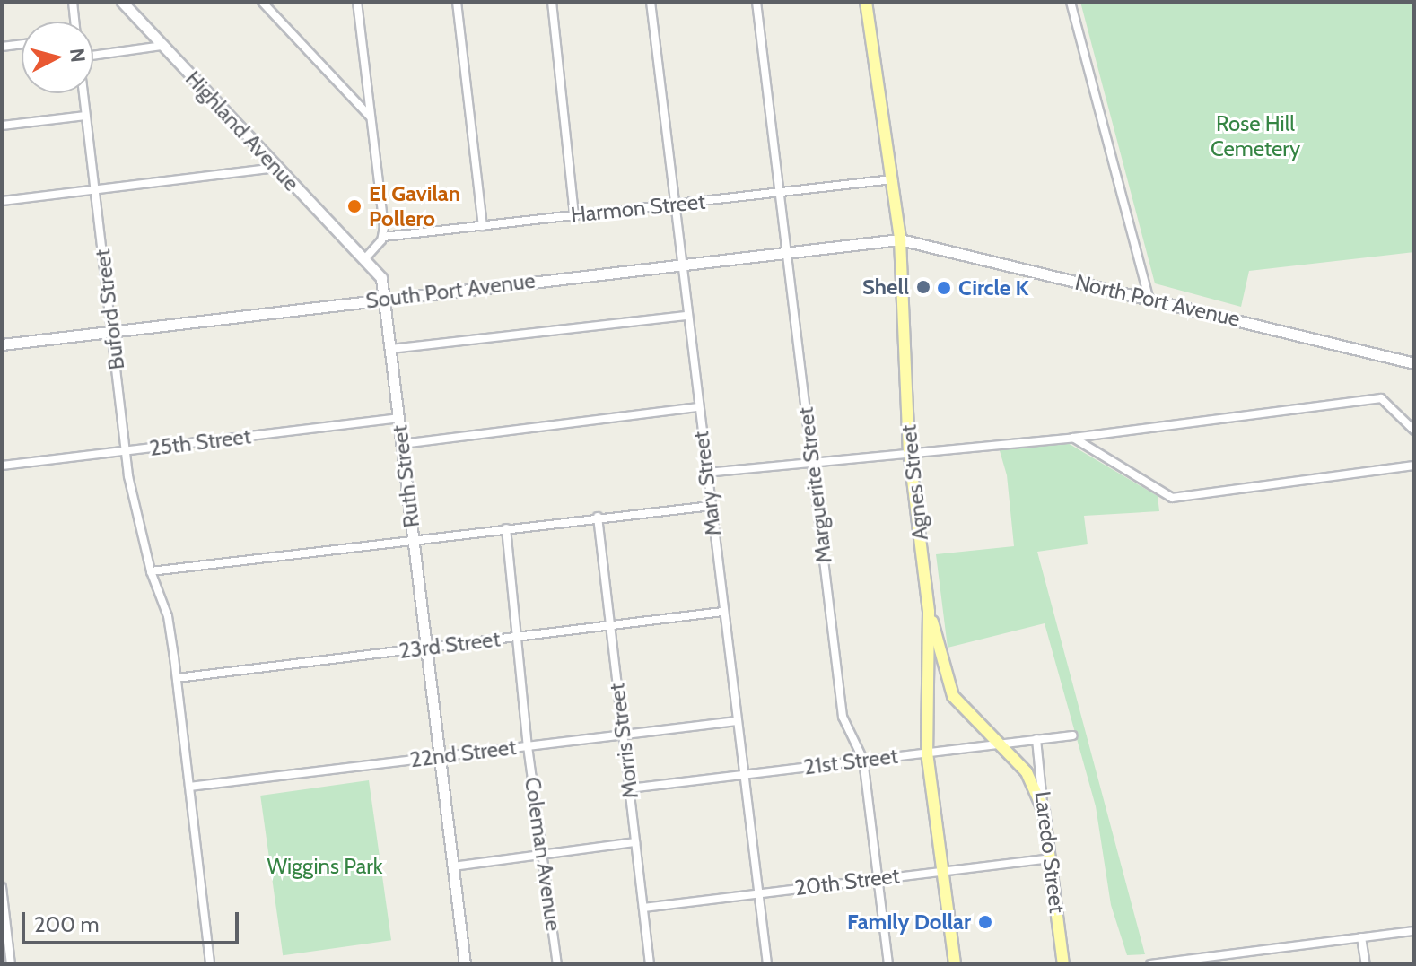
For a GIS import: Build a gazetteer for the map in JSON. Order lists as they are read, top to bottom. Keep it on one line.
{"streets":{"main road":["Highland Avenue","South Port Avenue","North Port Avenue","Ruth Street","Agnes Street","Laredo Street"],"street":["Harmon Street","Buford Street","25th Street","Mary Street","Marguerite Street","23rd Street","Morris Street","22nd Street","21st Street","Coleman Avenue","20th Street"]},"crossings":[["Highland Avenue","Ruth Street"],["Harmon Street","Agnes Street"],["Harmon Street","Mary Street"],["Harmon Street","Marguerite Street"],["South Port Avenue","North Port Avenue"],["South Port Avenue","Buford Street"],["South Port Avenue","Ruth Street"],["South Port Avenue","Agnes Street"],["South Port Avenue","Mary Street"],["South Port Avenue","Marguerite Street"],["North Port Avenue","Agnes Street"],["Buford Street","25th Street"],["25th Street","Ruth Street"],["Ruth Street","23rd Street"],["Ruth Street","22nd Street"],["Agnes Street","21st Street"],["Agnes Street","20th Street"],["Mary Street","23rd Street"],["Mary Street","22nd Street"],["Mary Street","21st Street"],["Mary Street","20th Street"],["Marguerite Street","21st Street"],["Marguerite Street","20th Street"],["23rd Street","Morris Street"],["23rd Street","Coleman Avenue"],["Morris Street","22nd Street"],["Morris Street","21st Street"],["Morris Street","20th Street"],["22nd Street","Coleman Avenue"],["21st Street","Laredo Street"],["Laredo Street","20th Street"]],"parks":["Rose Hill Cemetery","Wiggins Park"],"places":["El Gavilan Pollero","Shell","Circle K","Family Dollar"],"scale_bar":"200 m","north":"right"}
